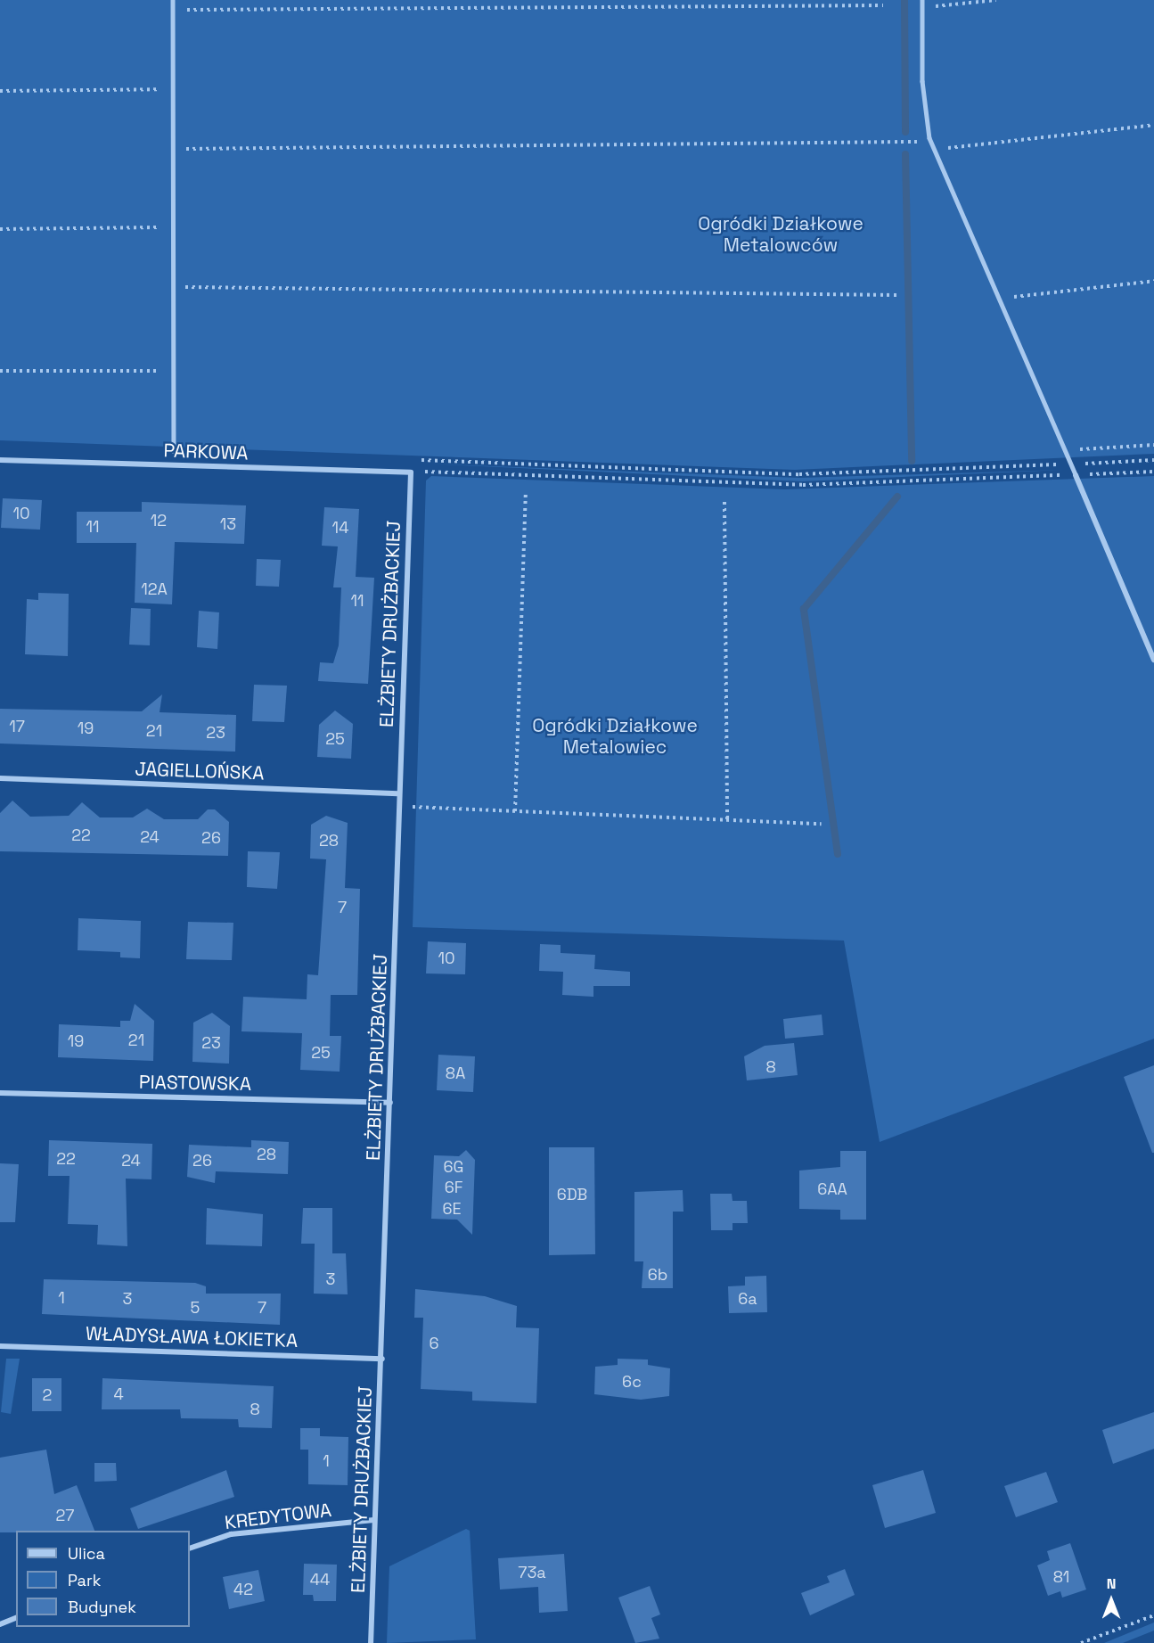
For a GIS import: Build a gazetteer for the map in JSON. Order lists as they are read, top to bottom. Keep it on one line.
{"streets":{"street":["PARKOWA","ELŻBIETY DRUŻBACKIEJ","JAGIELLOŃSKA","PIASTOWSKA","WŁADYSŁAWA ŁOKIETKA","KREDYTOWA"]},"crossings":[["PARKOWA","ELŻBIETY DRUŻBACKIEJ"],["ELŻBIETY DRUŻBACKIEJ","JAGIELLOŃSKA"],["ELŻBIETY DRUŻBACKIEJ","PIASTOWSKA"],["ELŻBIETY DRUŻBACKIEJ","WŁADYSŁAWA ŁOKIETKA"],["ELŻBIETY DRUŻBACKIEJ","KREDYTOWA"]],"parks":["Ogródki Działkowe Metalowców","Ogródki Działkowe Metalowiec"],"house_numbers":["10","12","13","11","14","12A","11","17","19","21","23","25","22","24","26","28","7","10","21","19","23","25","8","8A","28","22","24","26","6G","6F","6AA","6DB","6E","6b","3","1","3","6a","5","7","6","6c","4","2","8","1","27","73a","81","44","42"],"legend":["Ulica","Park","Budynek"],"north":"top"}
